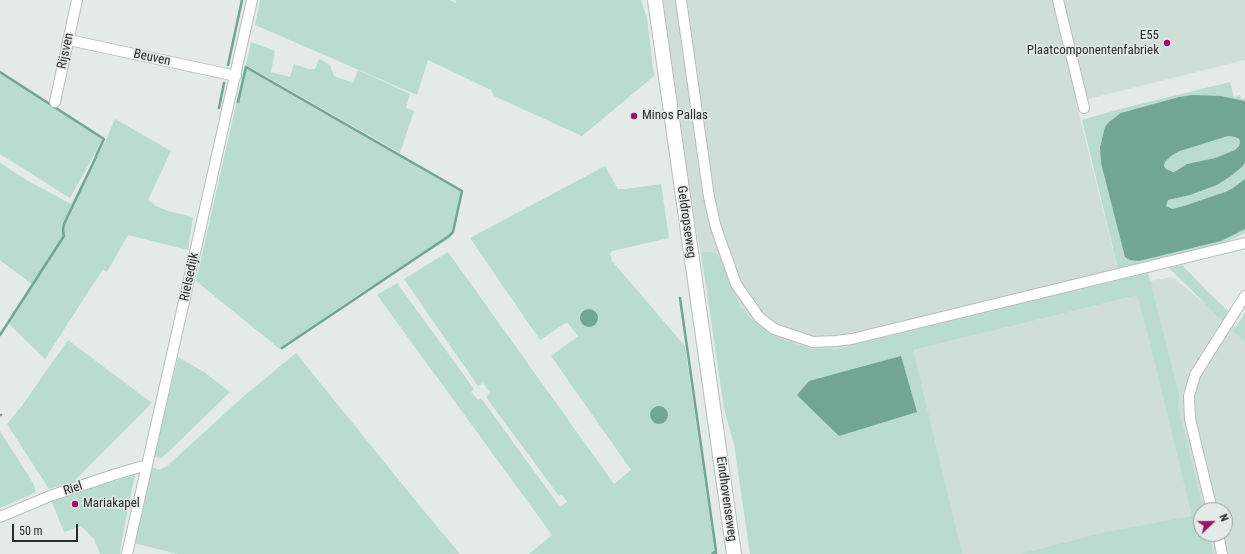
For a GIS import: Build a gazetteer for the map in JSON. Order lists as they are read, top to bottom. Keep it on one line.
{"streets":{"main road":["Geldropseweg","Eindhovenseweg"],"street":["Rijsven","Beuven","Rielsedijk","Riel"]},"crossings":[["Rijsven","Beuven"],["Beuven","Rielsedijk"],["Geldropseweg","Eindhovenseweg"],["Rielsedijk","Riel"]],"places":["E55 Plaatcomponentenfabriek","Minos Pallas","Mariakapel"],"scale_bar":"50 m","north":"right"}
